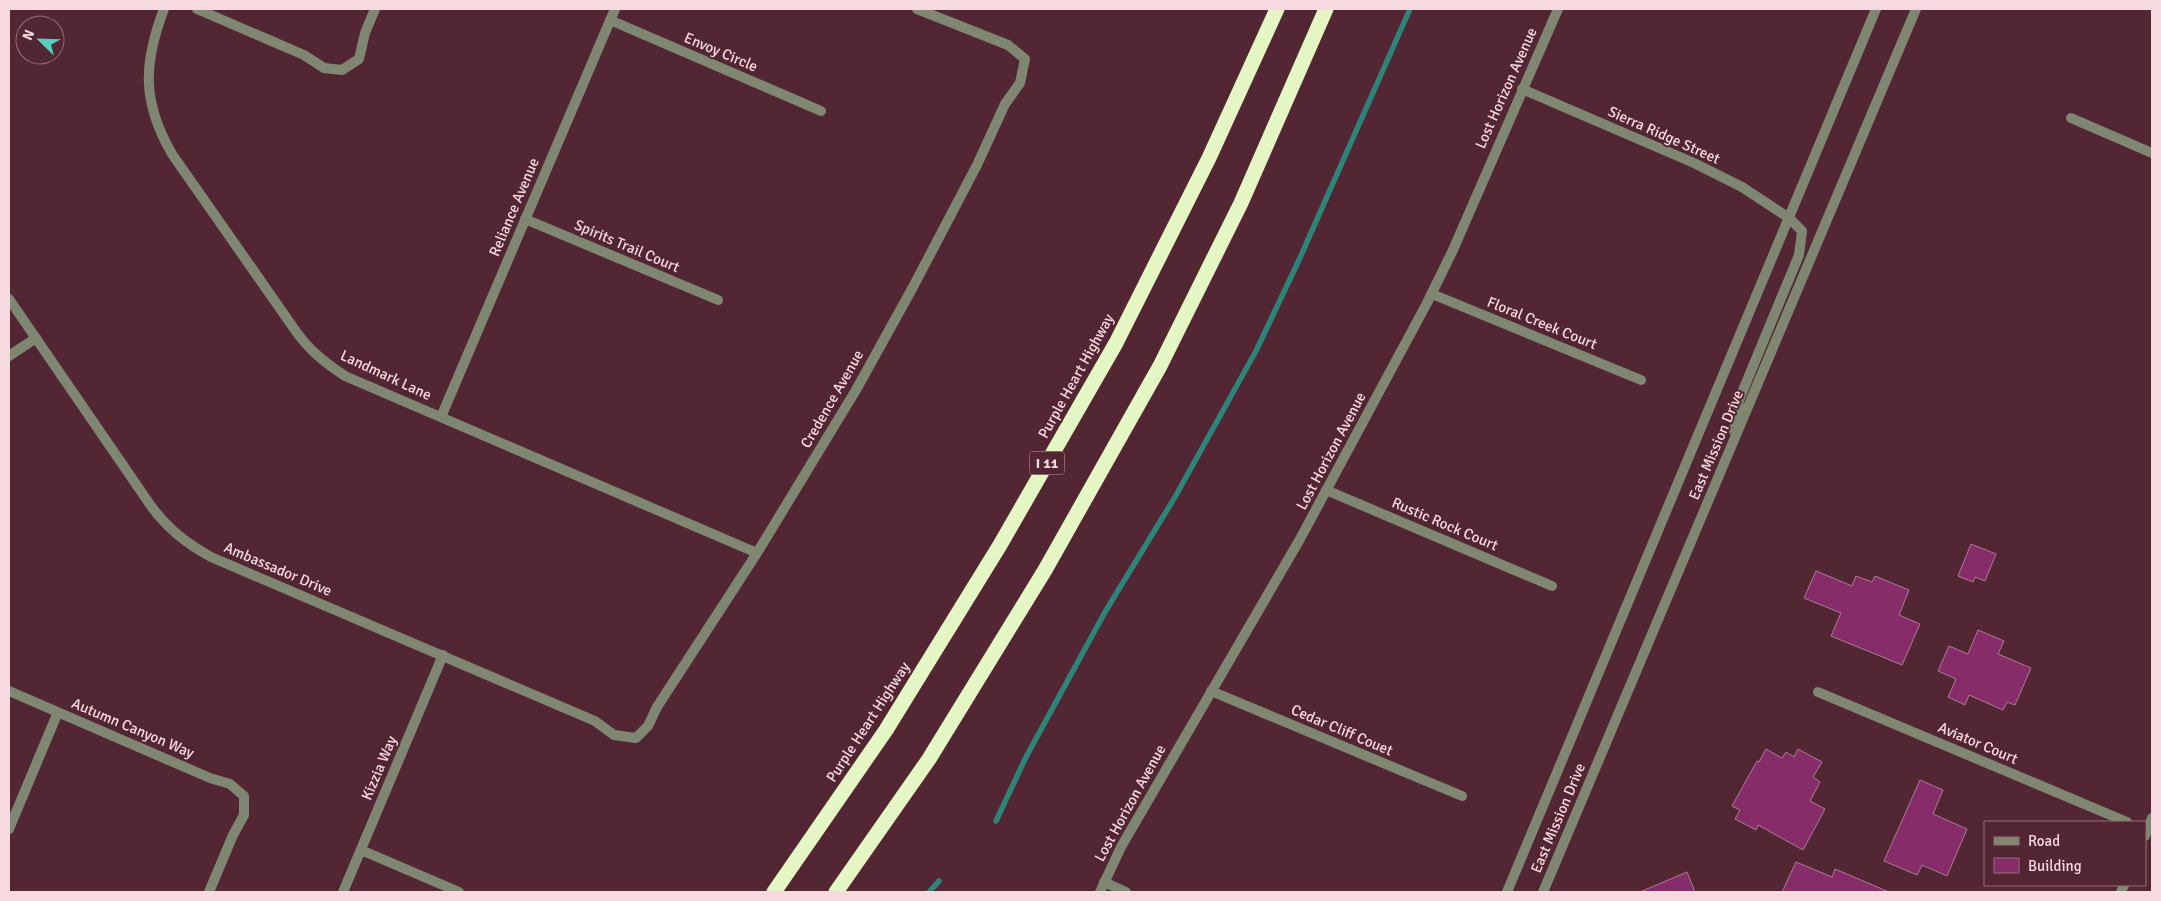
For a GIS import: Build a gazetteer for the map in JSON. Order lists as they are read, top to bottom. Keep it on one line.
{"streets":{"highway":["Purple Heart Highway","I 11"],"street":["Envoy Circle","Lost Horizon Avenue","Sierra Ridge Street","Reliance Avenue","Spirits Trail Court","Floral Creek Court","Landmark Lane","Credence Avenue","East Mission Drive","Rustic Rock Court","Ambassador Drive","Autumn Canyon Way","Cedar Cliff Couet","Aviator Court","Kizzia Way"]},"crossings":[["Envoy Circle","Reliance Avenue"],["Lost Horizon Avenue","Sierra Ridge Street"],["Lost Horizon Avenue","Floral Creek Court"],["Lost Horizon Avenue","Rustic Rock Court"],["Lost Horizon Avenue","Cedar Cliff Couet"],["Sierra Ridge Street","East Mission Drive"],["Reliance Avenue","Spirits Trail Court"],["Reliance Avenue","Landmark Lane"],["Landmark Lane","Credence Avenue"],["Credence Avenue","Ambassador Drive"],["Ambassador Drive","Kizzia Way"]],"legend":["Road","Building"],"north":"top left"}
